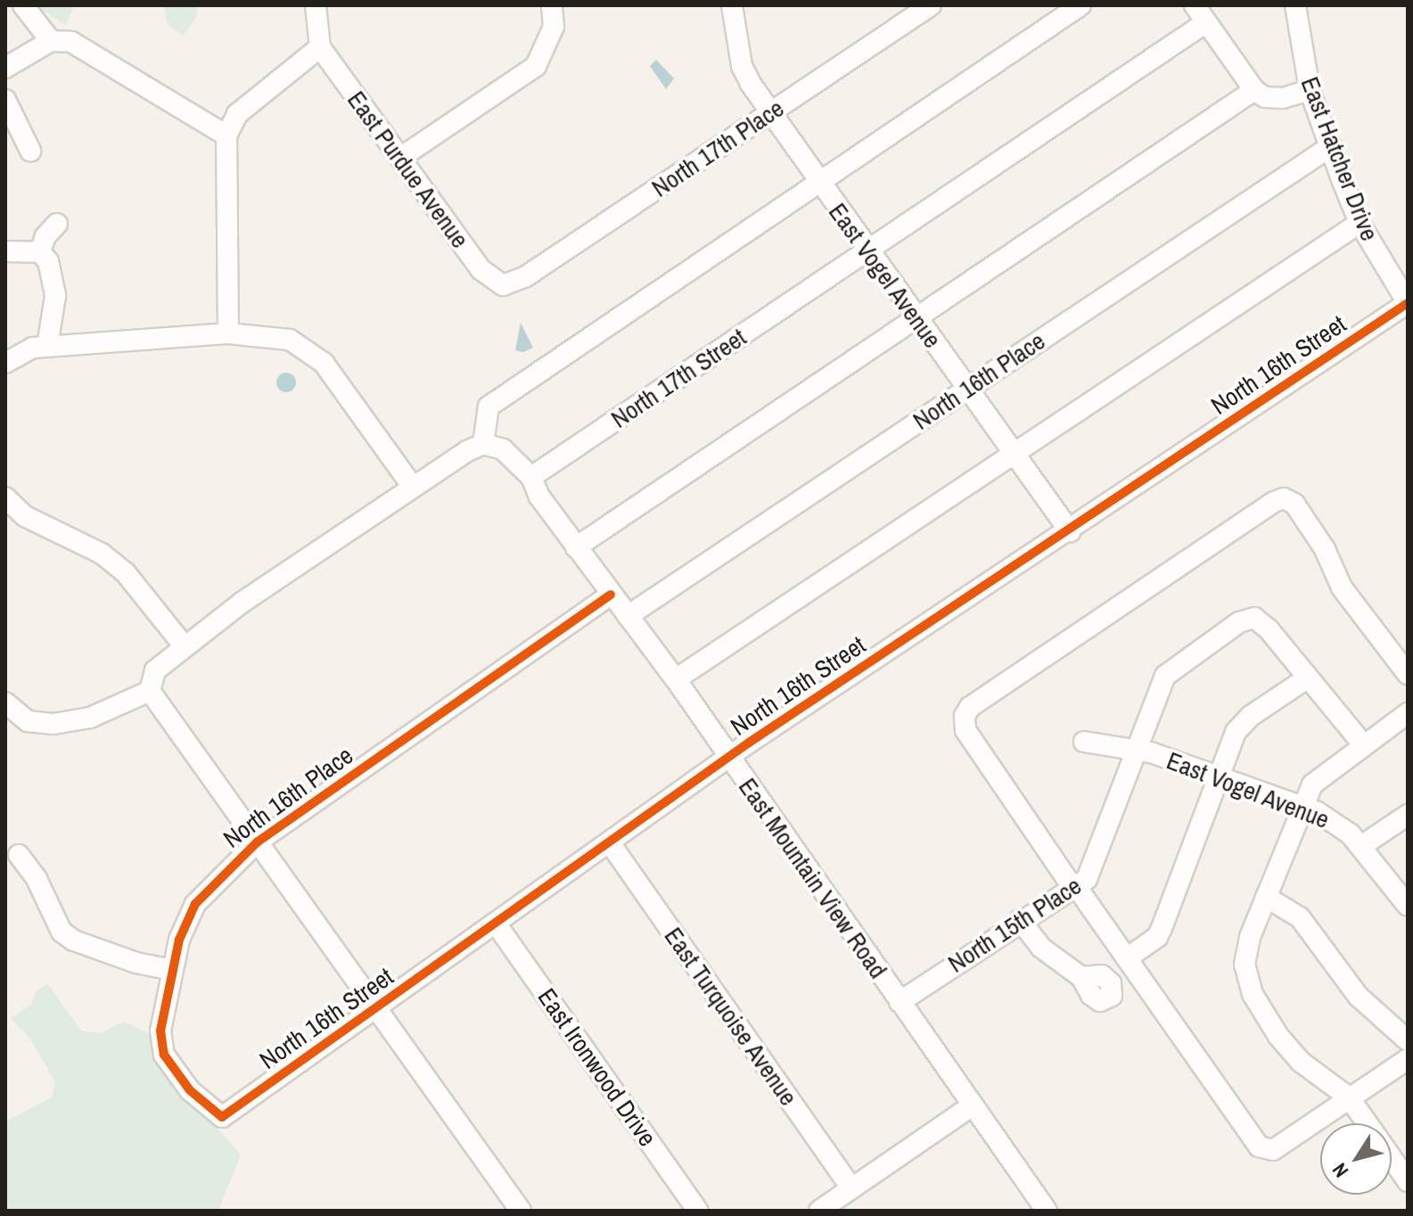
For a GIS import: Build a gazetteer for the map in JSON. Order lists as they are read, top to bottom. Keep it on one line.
{"streets":{"street":["North 17th Place","East Hatcher Drive","East Purdue Avenue","East Vogel Avenue","North 16th Street","North 17th Street","North 16th Place","East Mountain View Road","North 15th Place","East Turquoise Avenue","East Ironwood Drive"]},"crossings":[["North 17th Place","East Purdue Avenue"],["North 17th Place","East Vogel Avenue"],["East Hatcher Drive","North 16th Street"],["East Hatcher Drive","North 16th Place"],["East Vogel Avenue","North 16th Street"],["East Vogel Avenue","North 17th Street"],["East Vogel Avenue","North 16th Place"],["East Vogel Avenue","North 15th Place"],["North 16th Street","North 16th Place"],["North 16th Street","East Mountain View Road"],["North 16th Street","East Turquoise Avenue"],["North 16th Street","East Ironwood Drive"],["North 17th Street","East Mountain View Road"],["North 16th Place","East Mountain View Road"],["East Mountain View Road","North 15th Place"]],"north":"bottom left"}
